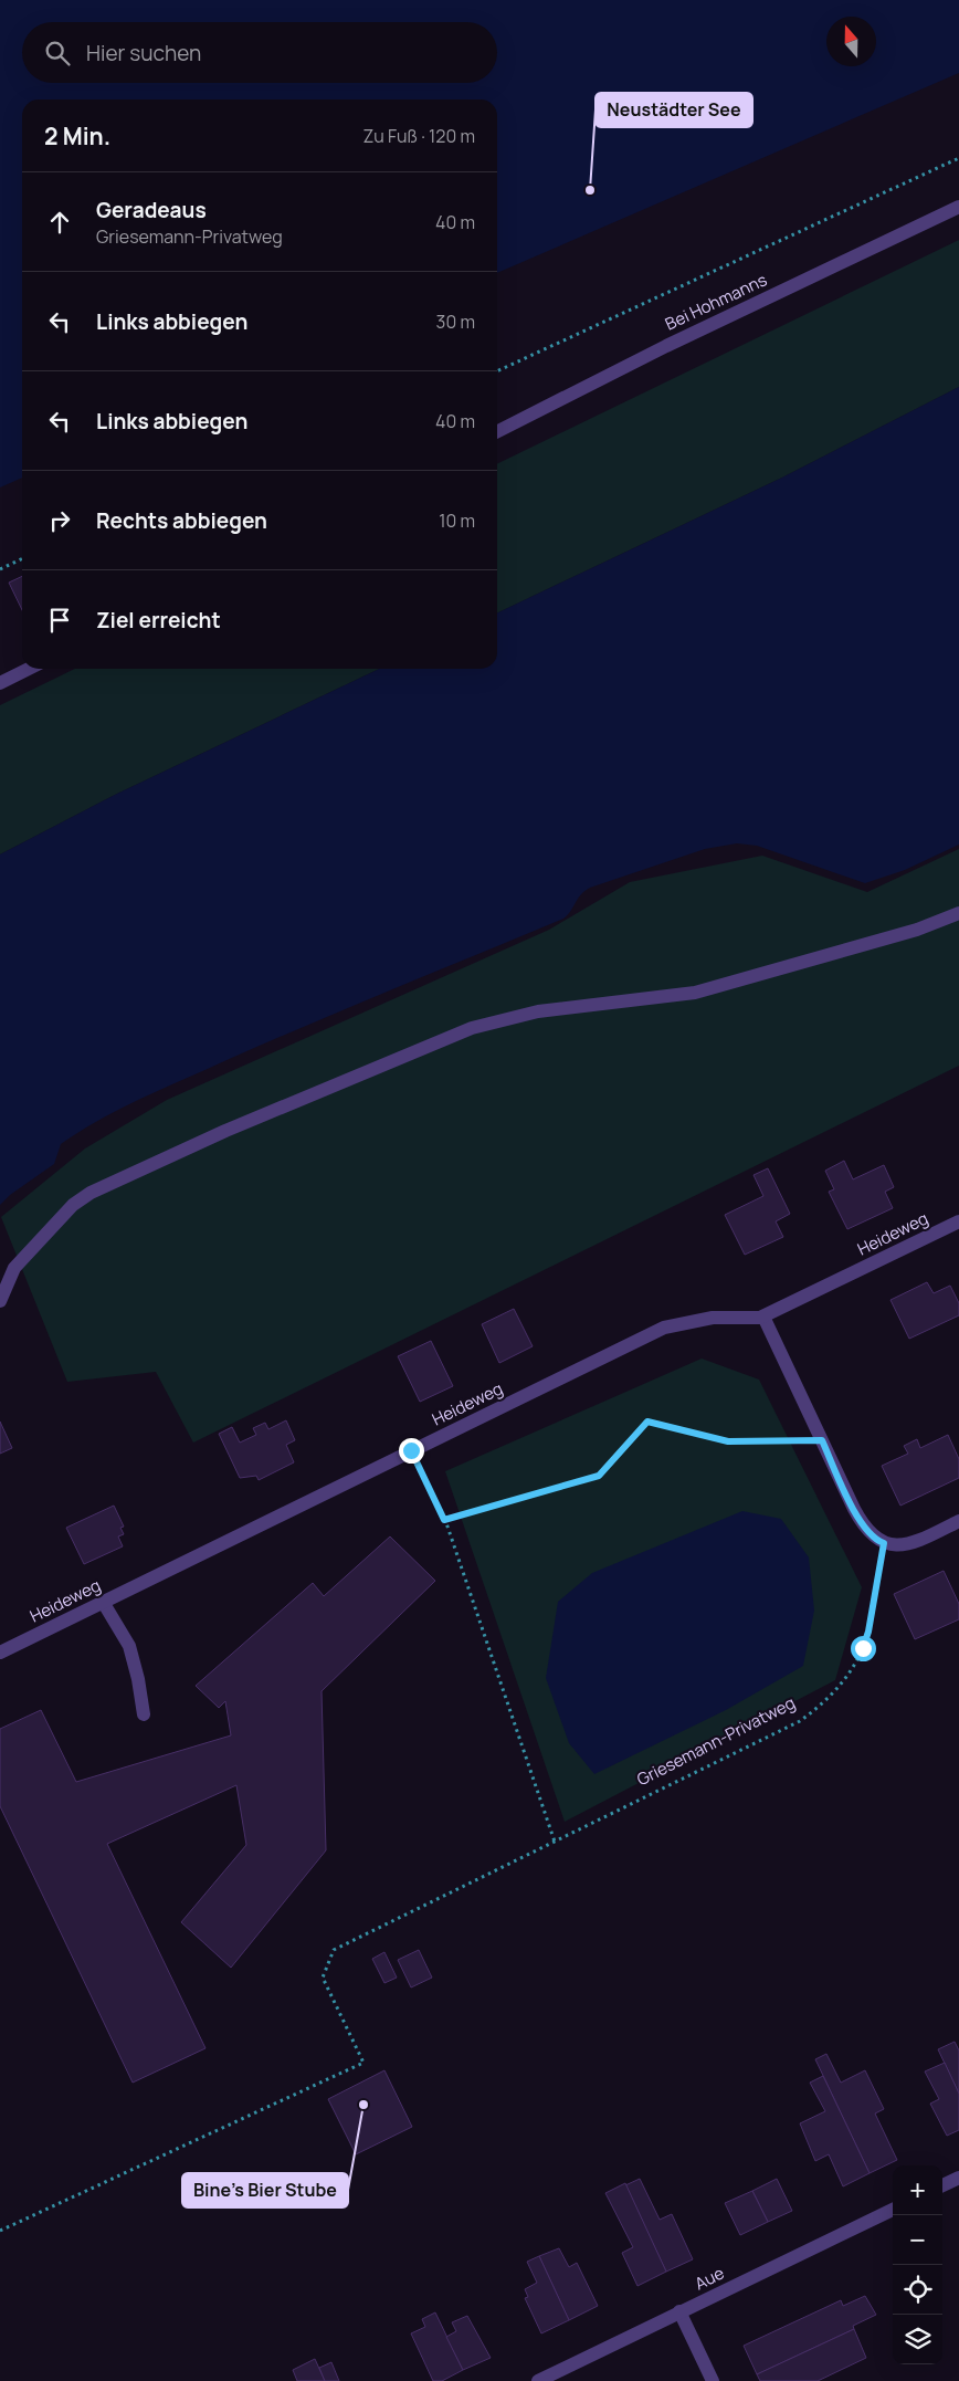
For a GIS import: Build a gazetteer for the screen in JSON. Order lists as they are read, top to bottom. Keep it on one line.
{"streets":{"street":["Bei Hohmanns","Heideweg","Aue"],"path":["Griesemann-Privatweg"]},"places":["Neustädter See","Bine's Bier Stube"],"north":"top","page":{"search":"Hier suchen","heading":["2 Min.","Zu Fuß · 120 m"],"list":[["Geradeaus","Griesemann-Privatweg","40 m"],["Links abbiegen","30 m"],["Links abbiegen","40 m"],["Rechts abbiegen","10 m"],"Ziel erreicht"],"map_buttons":["+","−"]}}
